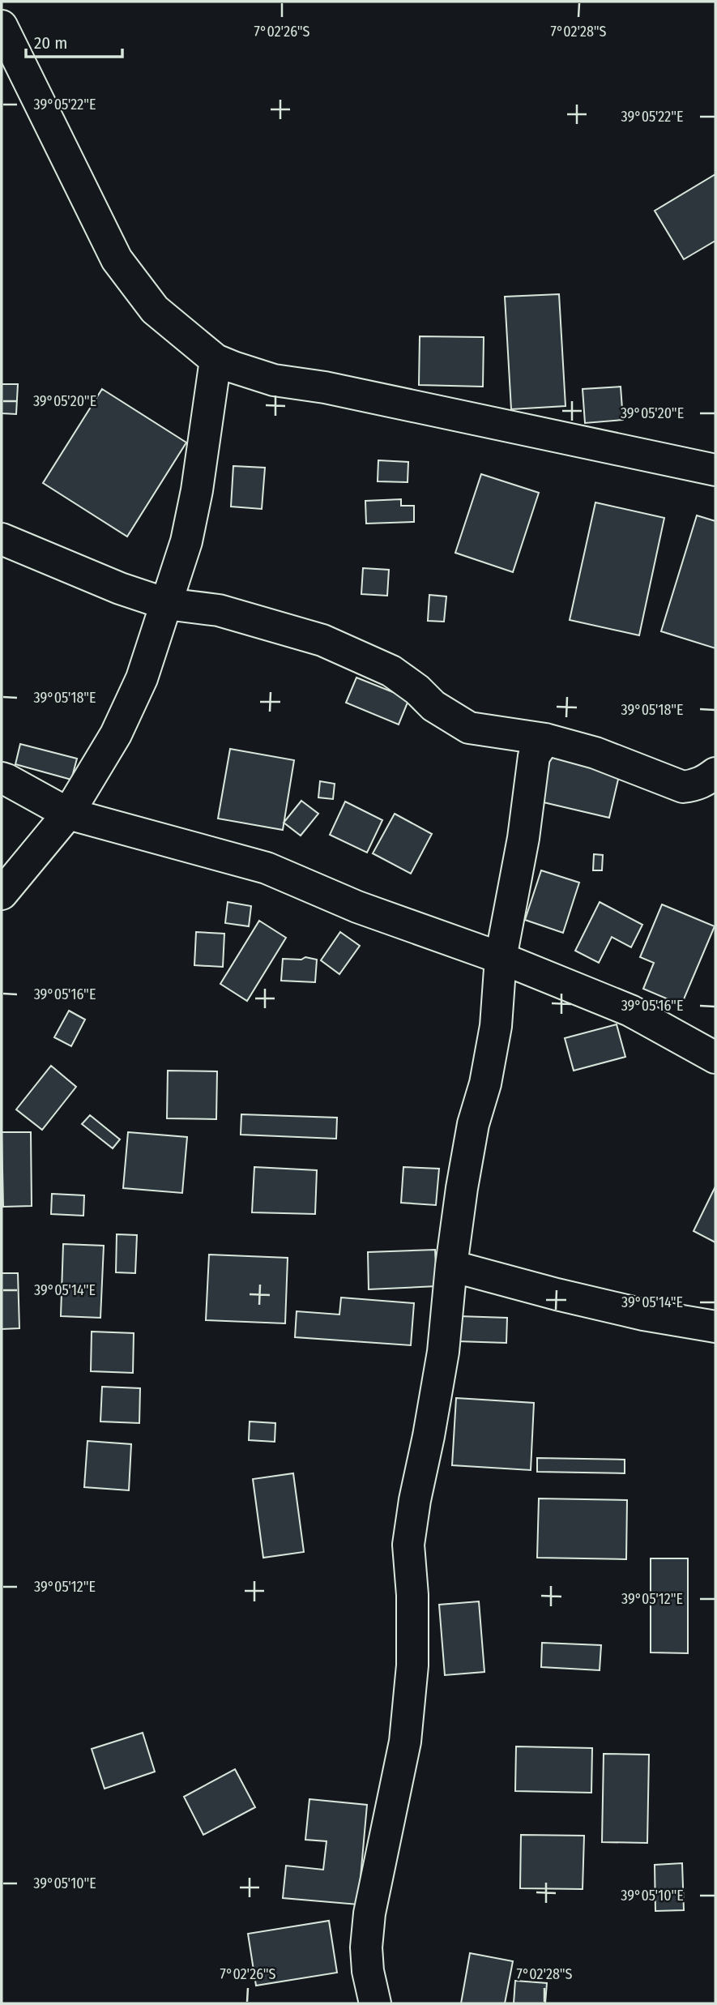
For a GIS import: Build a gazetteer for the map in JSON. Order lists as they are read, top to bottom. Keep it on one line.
{"scale_bar":"20 m","coordinates":["7°02'26\"S","7°02'28\"S","39°05'22\"E","39°05'20\"E","39°05'18\"E","39°05'16\"E","39°05'14\"E","39°05'12\"E","39°05'10\"E"]}
